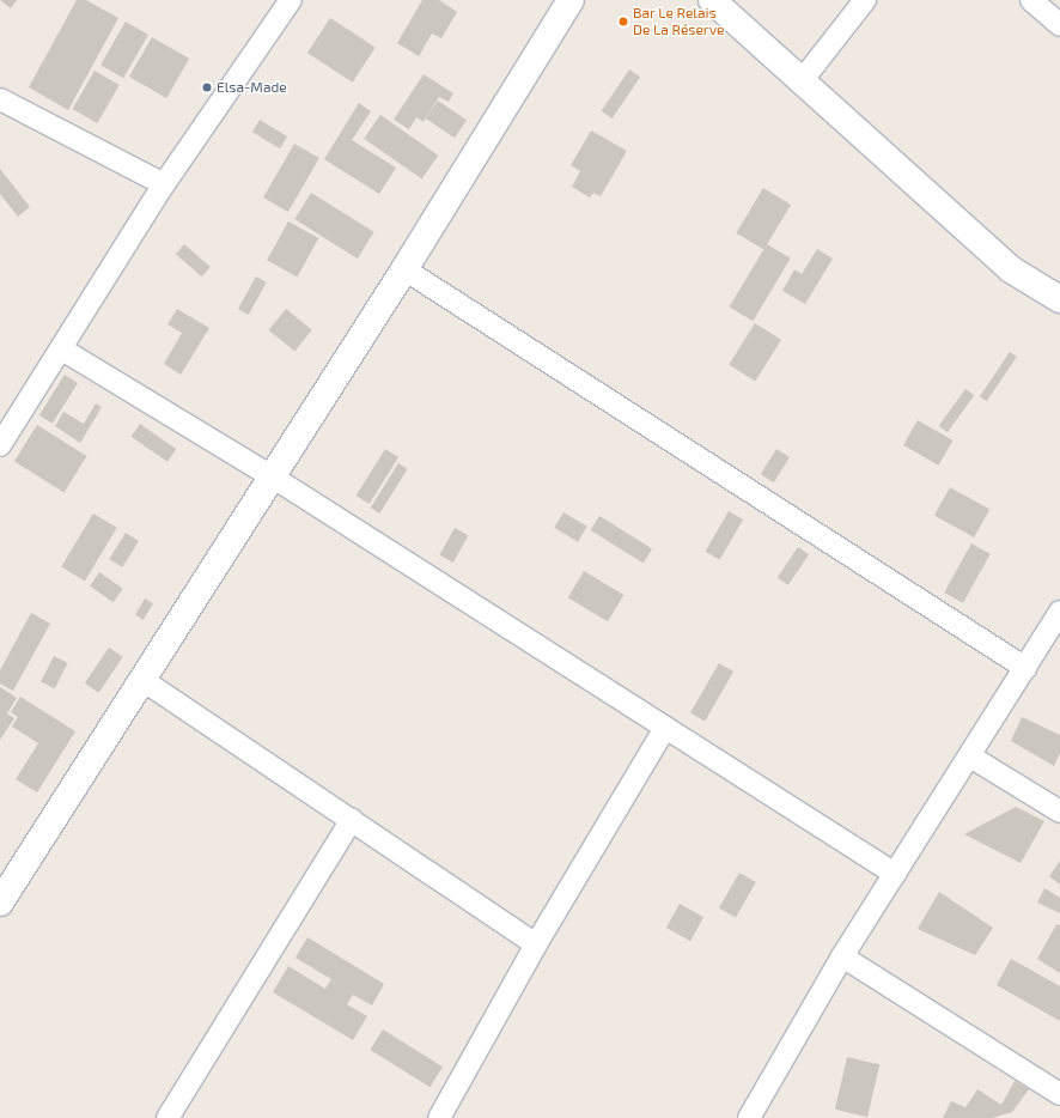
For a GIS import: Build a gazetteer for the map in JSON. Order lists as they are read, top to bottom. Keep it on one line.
{"places":["Bar Le Relais De La Réserve","Elsa-Made"]}
